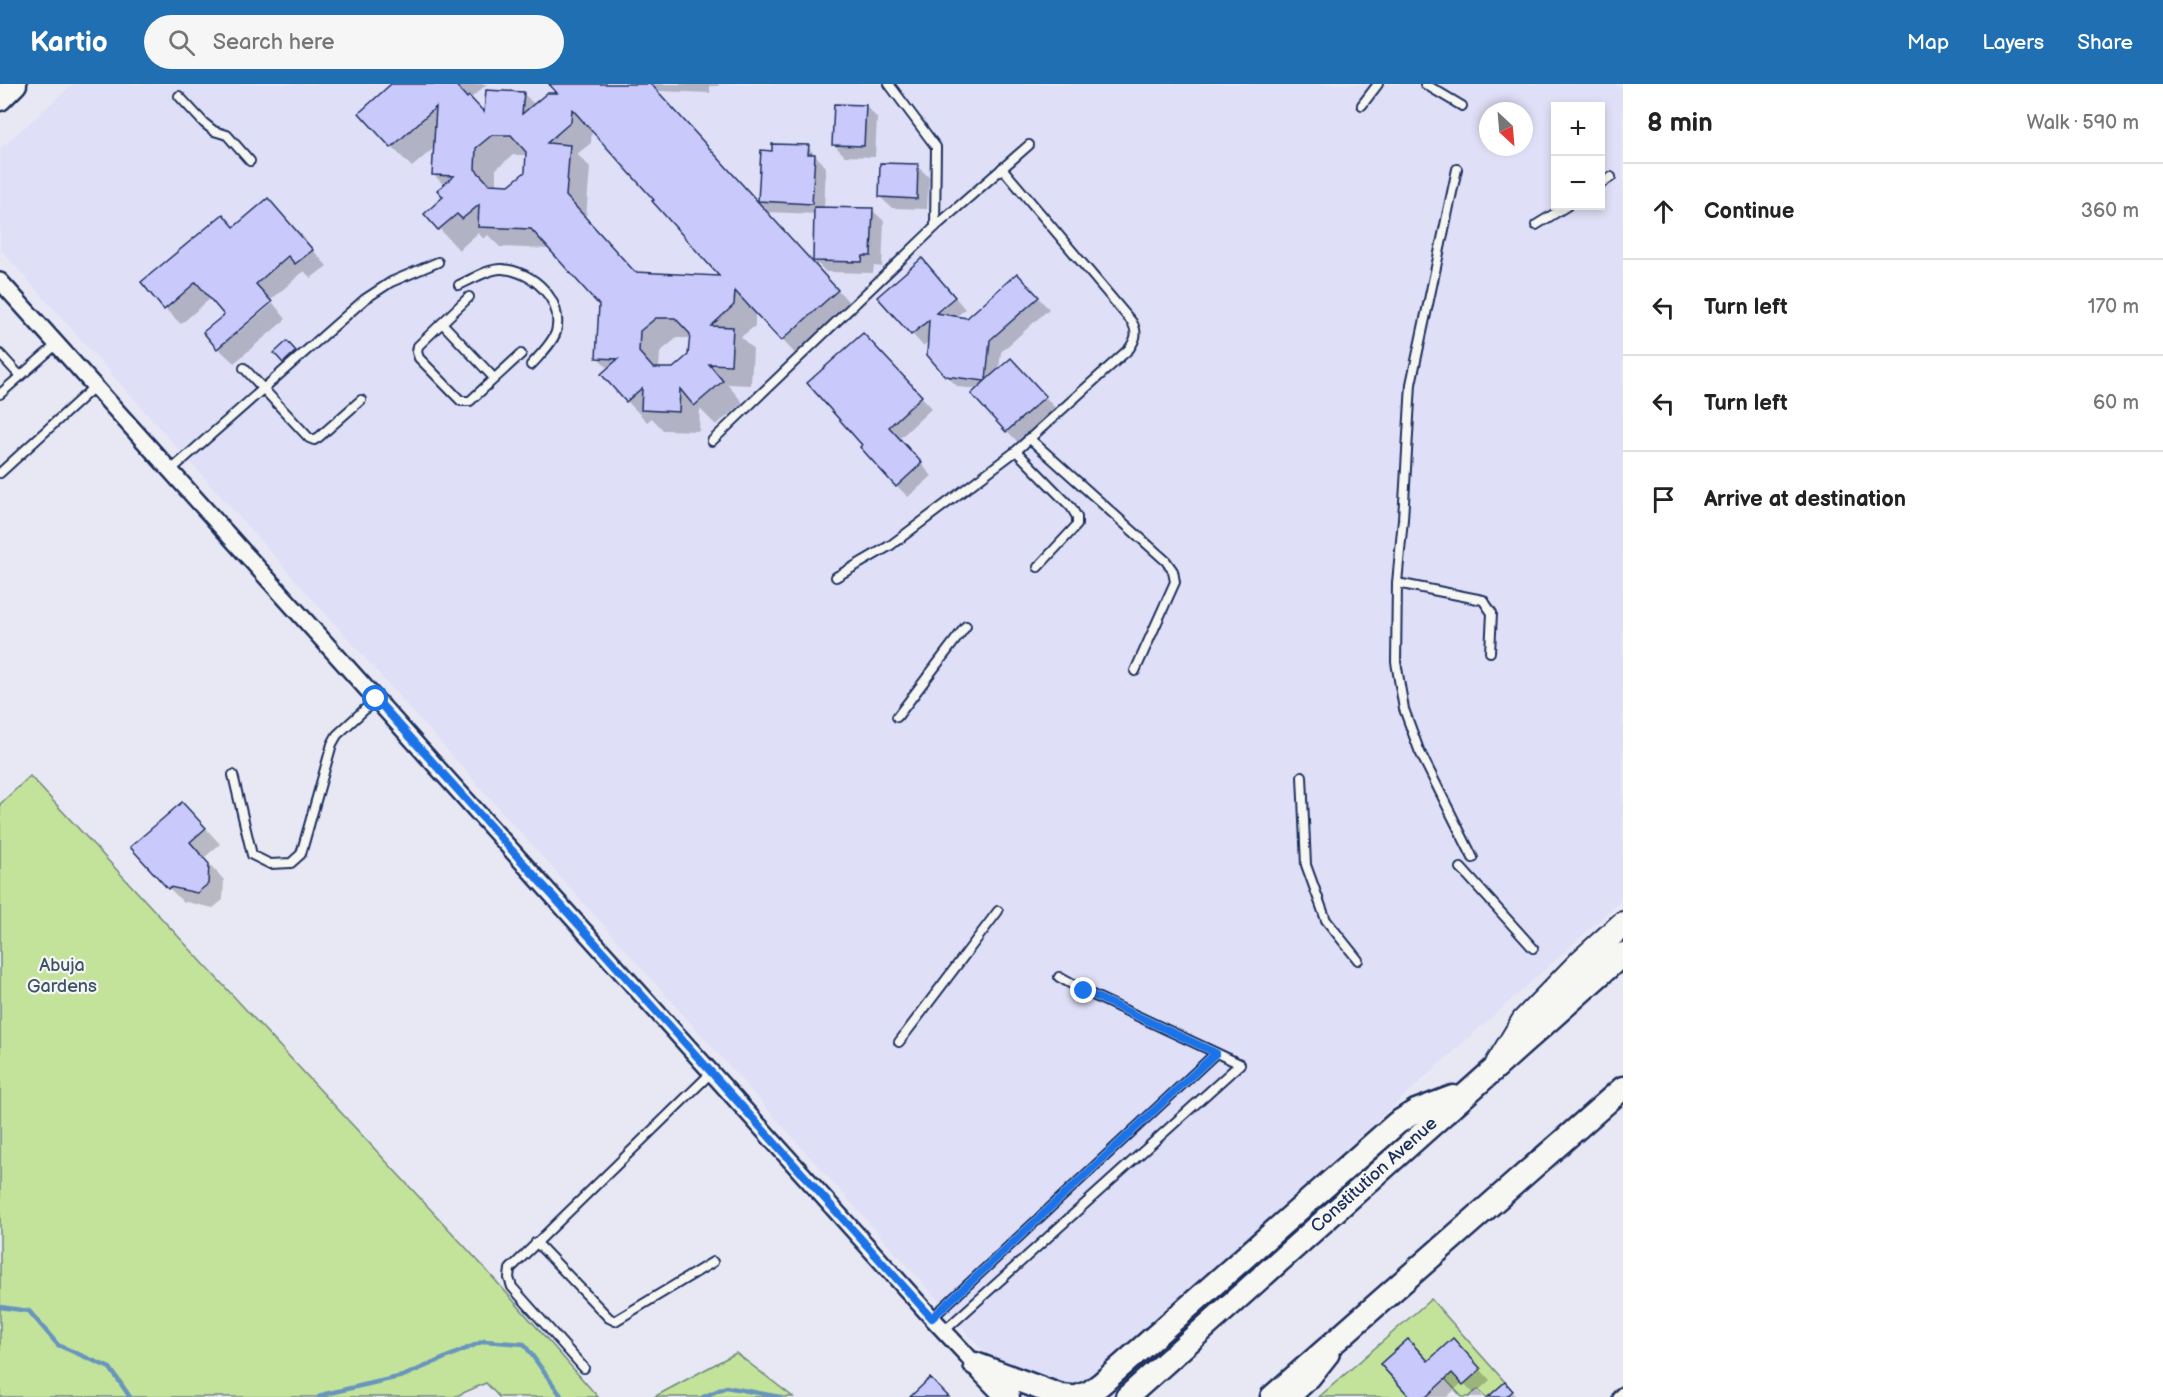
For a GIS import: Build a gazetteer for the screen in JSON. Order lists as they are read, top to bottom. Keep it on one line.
{"streets":{"main road":["Constitution Avenue"]},"parks":["Abuja Gardens"],"north":"bottom right","page":{"header":"Kartio","search":"Search here","nav":["Map","Layers","Share"],"heading":["8 min","Walk · 590 m"],"map_buttons":["+","−"],"list":[["Continue","360 m"],["Turn left","170 m"],["Turn left","60 m"],"Arrive at destination"]}}
